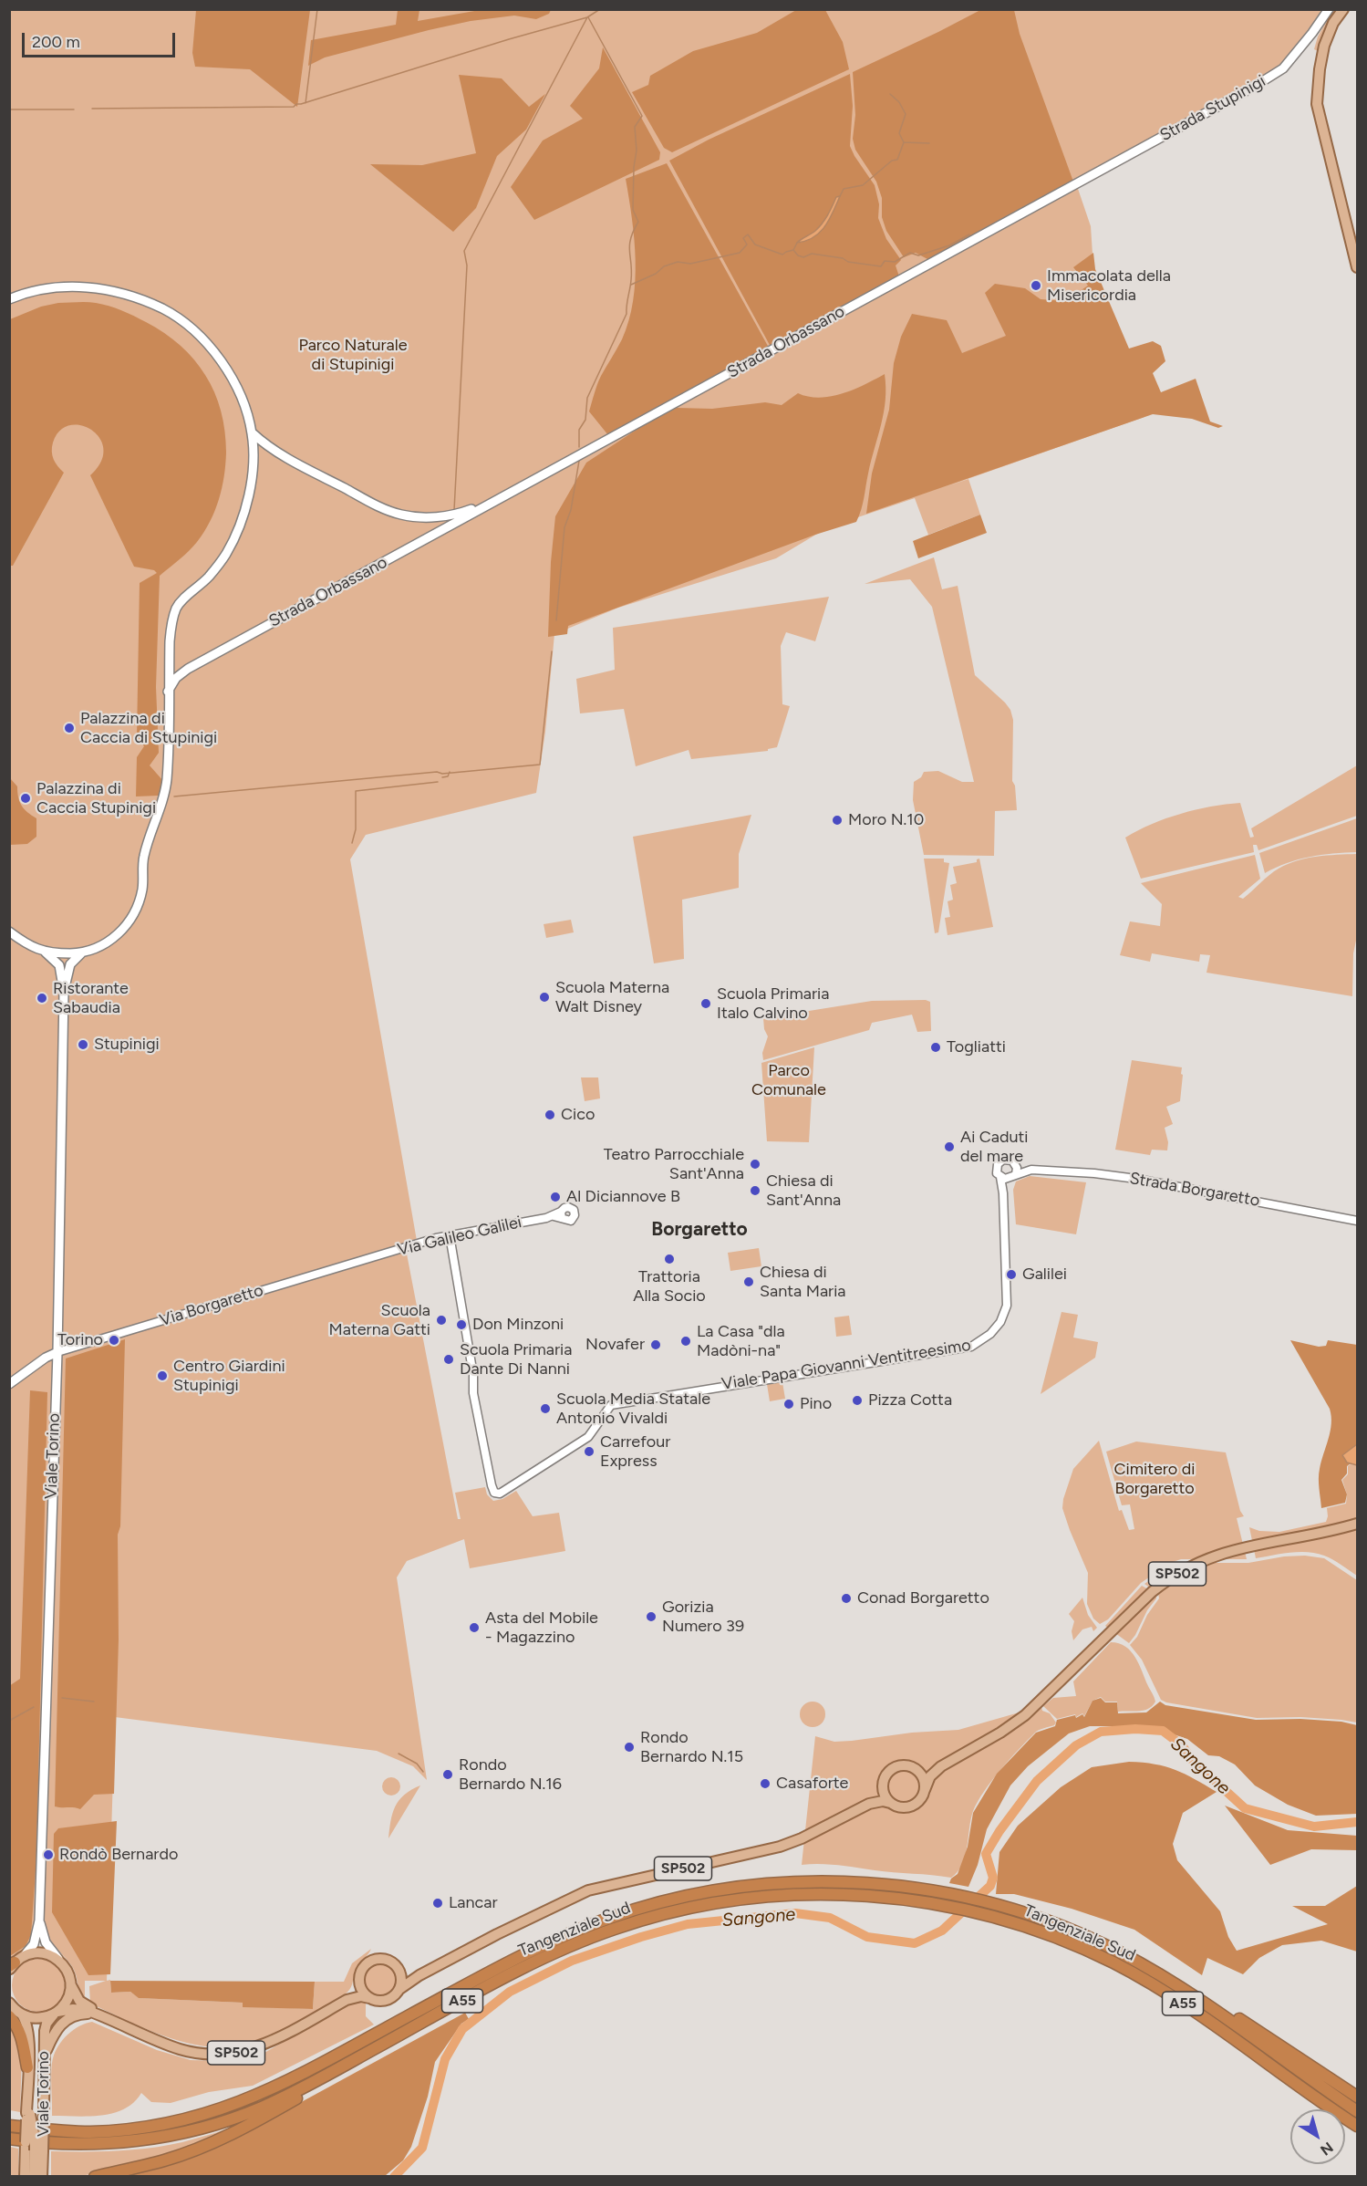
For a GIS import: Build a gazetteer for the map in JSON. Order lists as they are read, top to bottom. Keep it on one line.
{"streets":{"highway":["Tangenziale Sud","A55"],"main road":["Strada Stupinigi","Strada Orbassano","Viale Torino","SP502"],"street":["Strada Borgaretto","Via Galileo Galilei","Via Borgaretto","Viale Papa Giovanni Ventitreesimo"]},"crossings":[["Strada Stupinigi","Strada Orbassano"],["Strada Borgaretto","Viale Papa Giovanni Ventitreesimo"],["Via Galileo Galilei","Via Borgaretto"],["Via Galileo Galilei","Viale Papa Giovanni Ventitreesimo"],["Via Borgaretto","Viale Torino"],["Viale Torino","SP502"]],"districts":["Borgaretto"],"water":["Sangone"],"parks":["Parco Naturale di Stupinigi","Parco Comunale","Cimitero di Borgaretto"],"places":["Immacolata della Misericordia","Palazzina di Caccia di Stupinigi","Palazzina di Caccia Stupinigi","Moro N.10","Scuola Materna Walt Disney","Ristorante Sabaudia","Scuola Primaria Italo Calvino","Stupinigi","Togliatti","Cico","Ai Caduti del mare","Teatro Parrocchiale Sant'Anna","Chiesa di Sant'Anna","Al Diciannove B","Trattoria Alla Socio","Galilei","Chiesa di Santa Maria","Scuola Materna Gatti","Don Minzoni","Torino","La Casa \"dla Madòni-na\"","Novafer","Scuola Primaria Dante Di Nanni","Centro Giardini Stupinigi","Pizza Cotta","Pino","Scuola Media Statale Antonio Vivaldi","Carrefour Express","Conad Borgaretto","Gorizia Numero 39","Asta del Mobile - Magazzino","Rondo Bernardo N.15","Rondo Bernardo N.16","Casaforte","Rondò Bernardo","Lancar"],"scale_bar":"200 m","north":"bottom right"}
